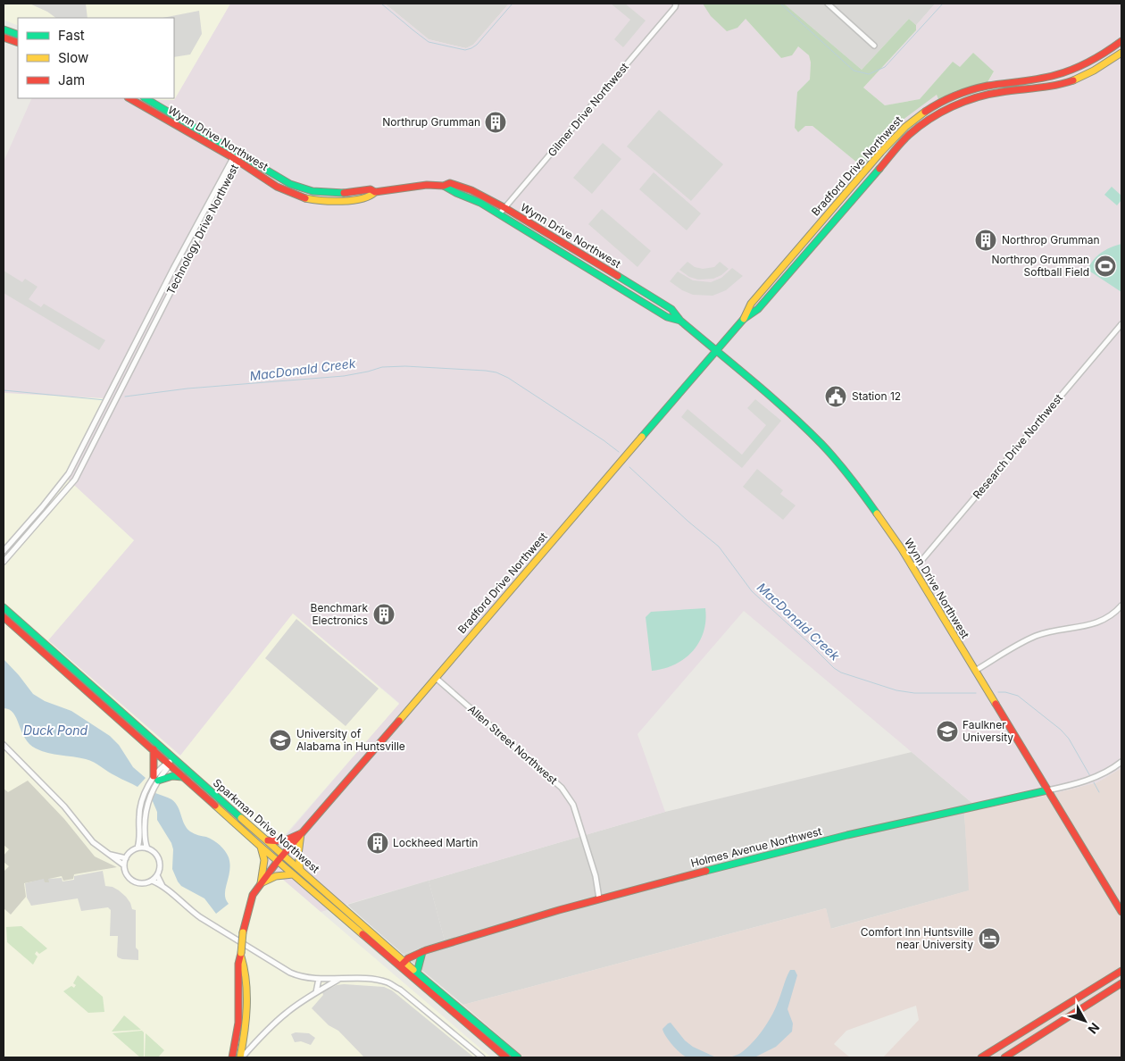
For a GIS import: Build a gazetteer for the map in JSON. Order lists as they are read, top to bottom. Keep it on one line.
{"streets":{"main road":["Wynn Drive Northwest","Bradford Drive Northwest","Sparkman Drive Northwest","Holmes Avenue Northwest"],"street":["Gilmer Drive Northwest","Technology Drive Northwest","Research Drive Northwest","Allen Street Northwest"]},"crossings":[["Gilmer Drive Northwest","Wynn Drive Northwest"],["Wynn Drive Northwest","Bradford Drive Northwest"],["Wynn Drive Northwest","Technology Drive Northwest"],["Wynn Drive Northwest","Research Drive Northwest"],["Wynn Drive Northwest","Holmes Avenue Northwest"],["Bradford Drive Northwest","Allen Street Northwest"],["Bradford Drive Northwest","Sparkman Drive Northwest"],["Allen Street Northwest","Holmes Avenue Northwest"],["Sparkman Drive Northwest","Holmes Avenue Northwest"]],"water":["MacDonald Creek","Duck Pond"],"places":{"building":["Northrup Grumman","Northrop Grumman","Benchmark Electronics","Lockheed Martin"],"sports":["Northrop Grumman Softball Field"],"public building":["Station 12"],"school or university":["Faulkner University","University of Alabama in Huntsville"],"hotel":["Comfort Inn Huntsville near University"]},"legend":["Fast","Slow","Jam"],"north":"bottom right"}
